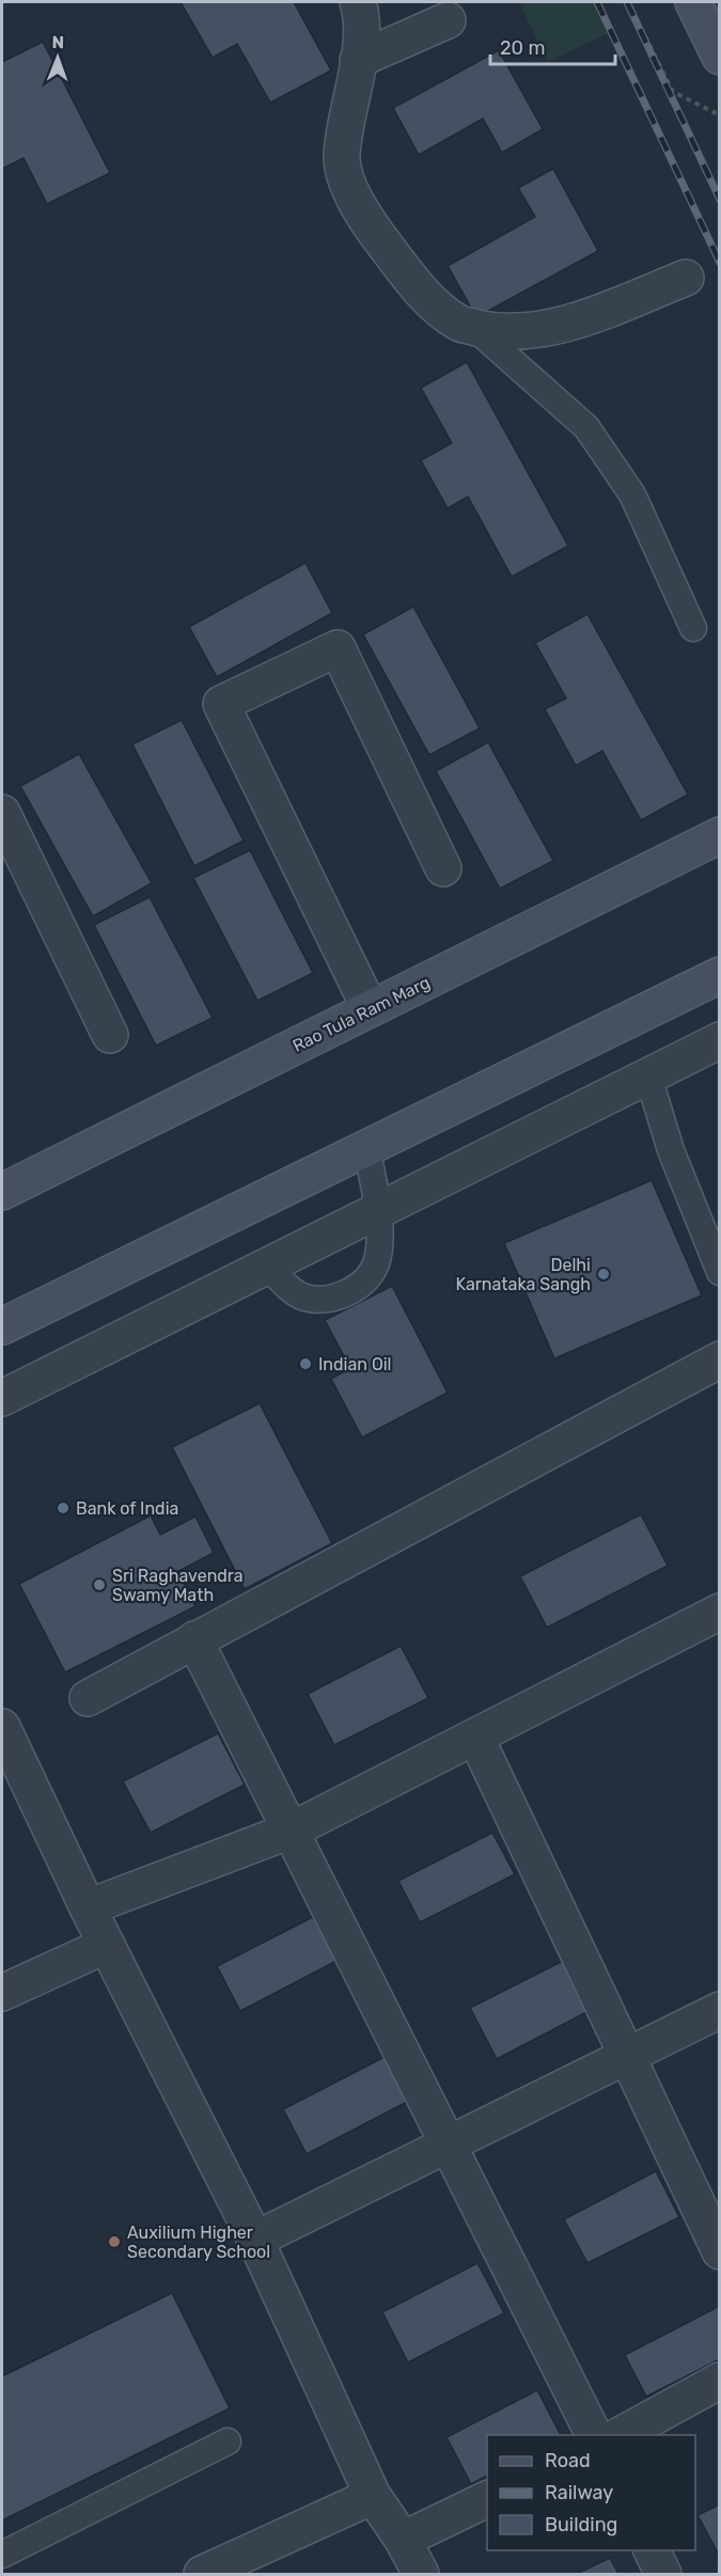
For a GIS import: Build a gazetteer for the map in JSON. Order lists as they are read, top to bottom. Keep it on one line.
{"streets":{"main road":["Rao Tula Ram Marg"]},"places":["Delhi Karnataka Sangh","Indian Oil","Bank of India","Sri Raghavendra Swamy Math","Auxilium Higher Secondary School"],"legend":["Road","Railway","Building"],"scale_bar":"20 m","north":"top"}
